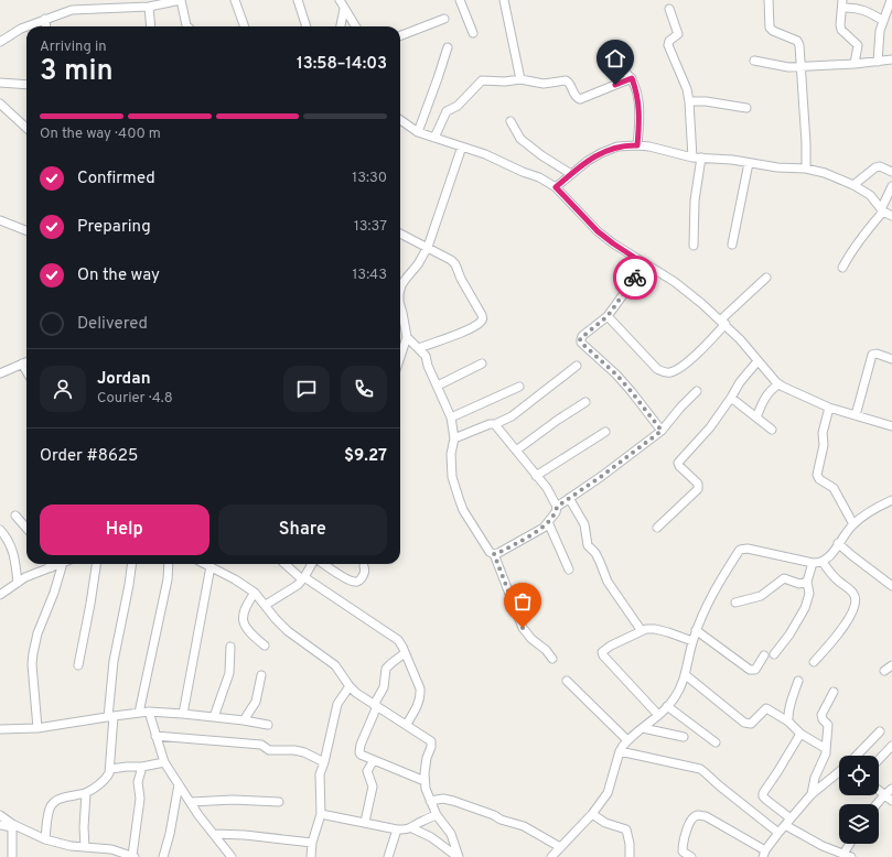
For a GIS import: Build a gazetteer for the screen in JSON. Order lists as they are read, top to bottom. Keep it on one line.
{"page":{"heading":["3 min","Arriving in","13:58–14:03"],"panel":["Jordan","Courier · 4.8","Order #8625","$9.27"],"bar":"On the way · 400 m","list":[["Confirmed","13:30"],["Preparing","13:37"],["On the way","13:43"],"Delivered"],"buttons":["Help","Share"]}}
